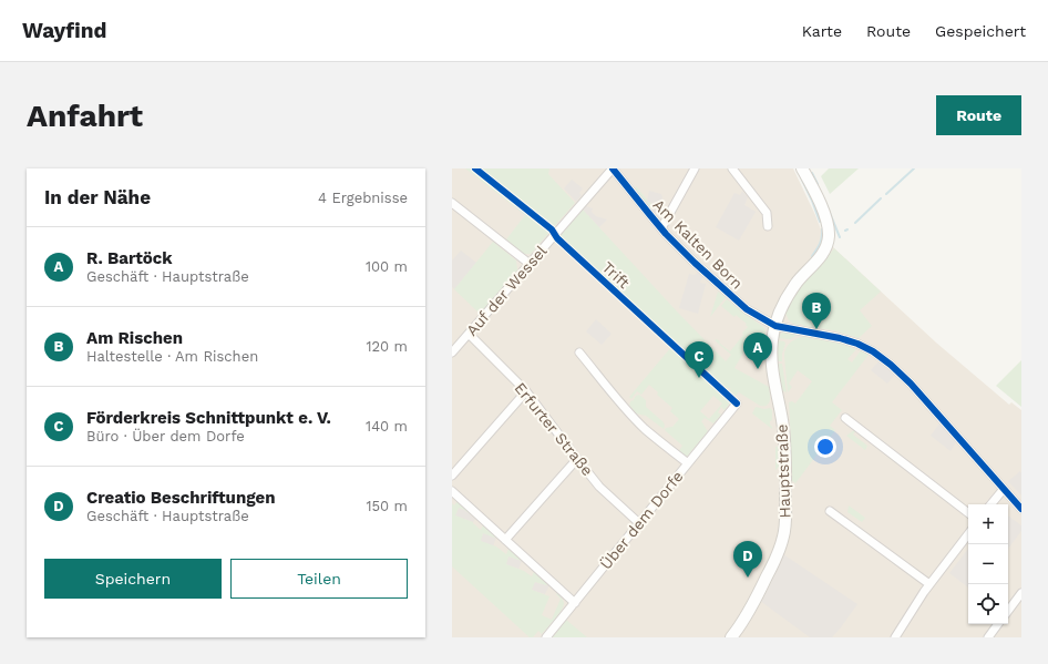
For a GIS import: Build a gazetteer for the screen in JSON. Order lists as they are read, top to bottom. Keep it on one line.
{"streets":{"main road":["Hauptstraße"],"street":["Am Kalten Born","Auf der Wessel","Erfurter Straße","Über dem Dorfe"],"cycle path":["Trift"]},"crossings":[["Am Kalten Born","Auf der Wessel"],["Am Kalten Born","Hauptstraße"],["Auf der Wessel","Erfurter Straße"],["Erfurter Straße","Über dem Dorfe"]],"page":{"header":"Wayfind","nav":["Karte","Route","Gespeichert"],"buttons":["Route",["Speichern","Teilen"]],"title":"Anfahrt","heading":["In der Nähe","4 Ergebnisse"],"list":[{"mark":"A","name":"R. Bartöck","note":"Geschäft · Hauptstraße","value":"100 m"},{"mark":"B","name":"Am Rischen","note":"Haltestelle · Am Rischen","value":"120 m"},{"mark":"C","name":"Förderkreis Schnittpunkt e. V.","note":"Büro · Über dem Dorfe","value":"140 m"},{"mark":"D","name":"Creatio Beschriftungen","note":"Geschäft · Hauptstraße","value":"150 m"}],"pins":["B","A","C","D"],"map_buttons":["+","−"]}}
